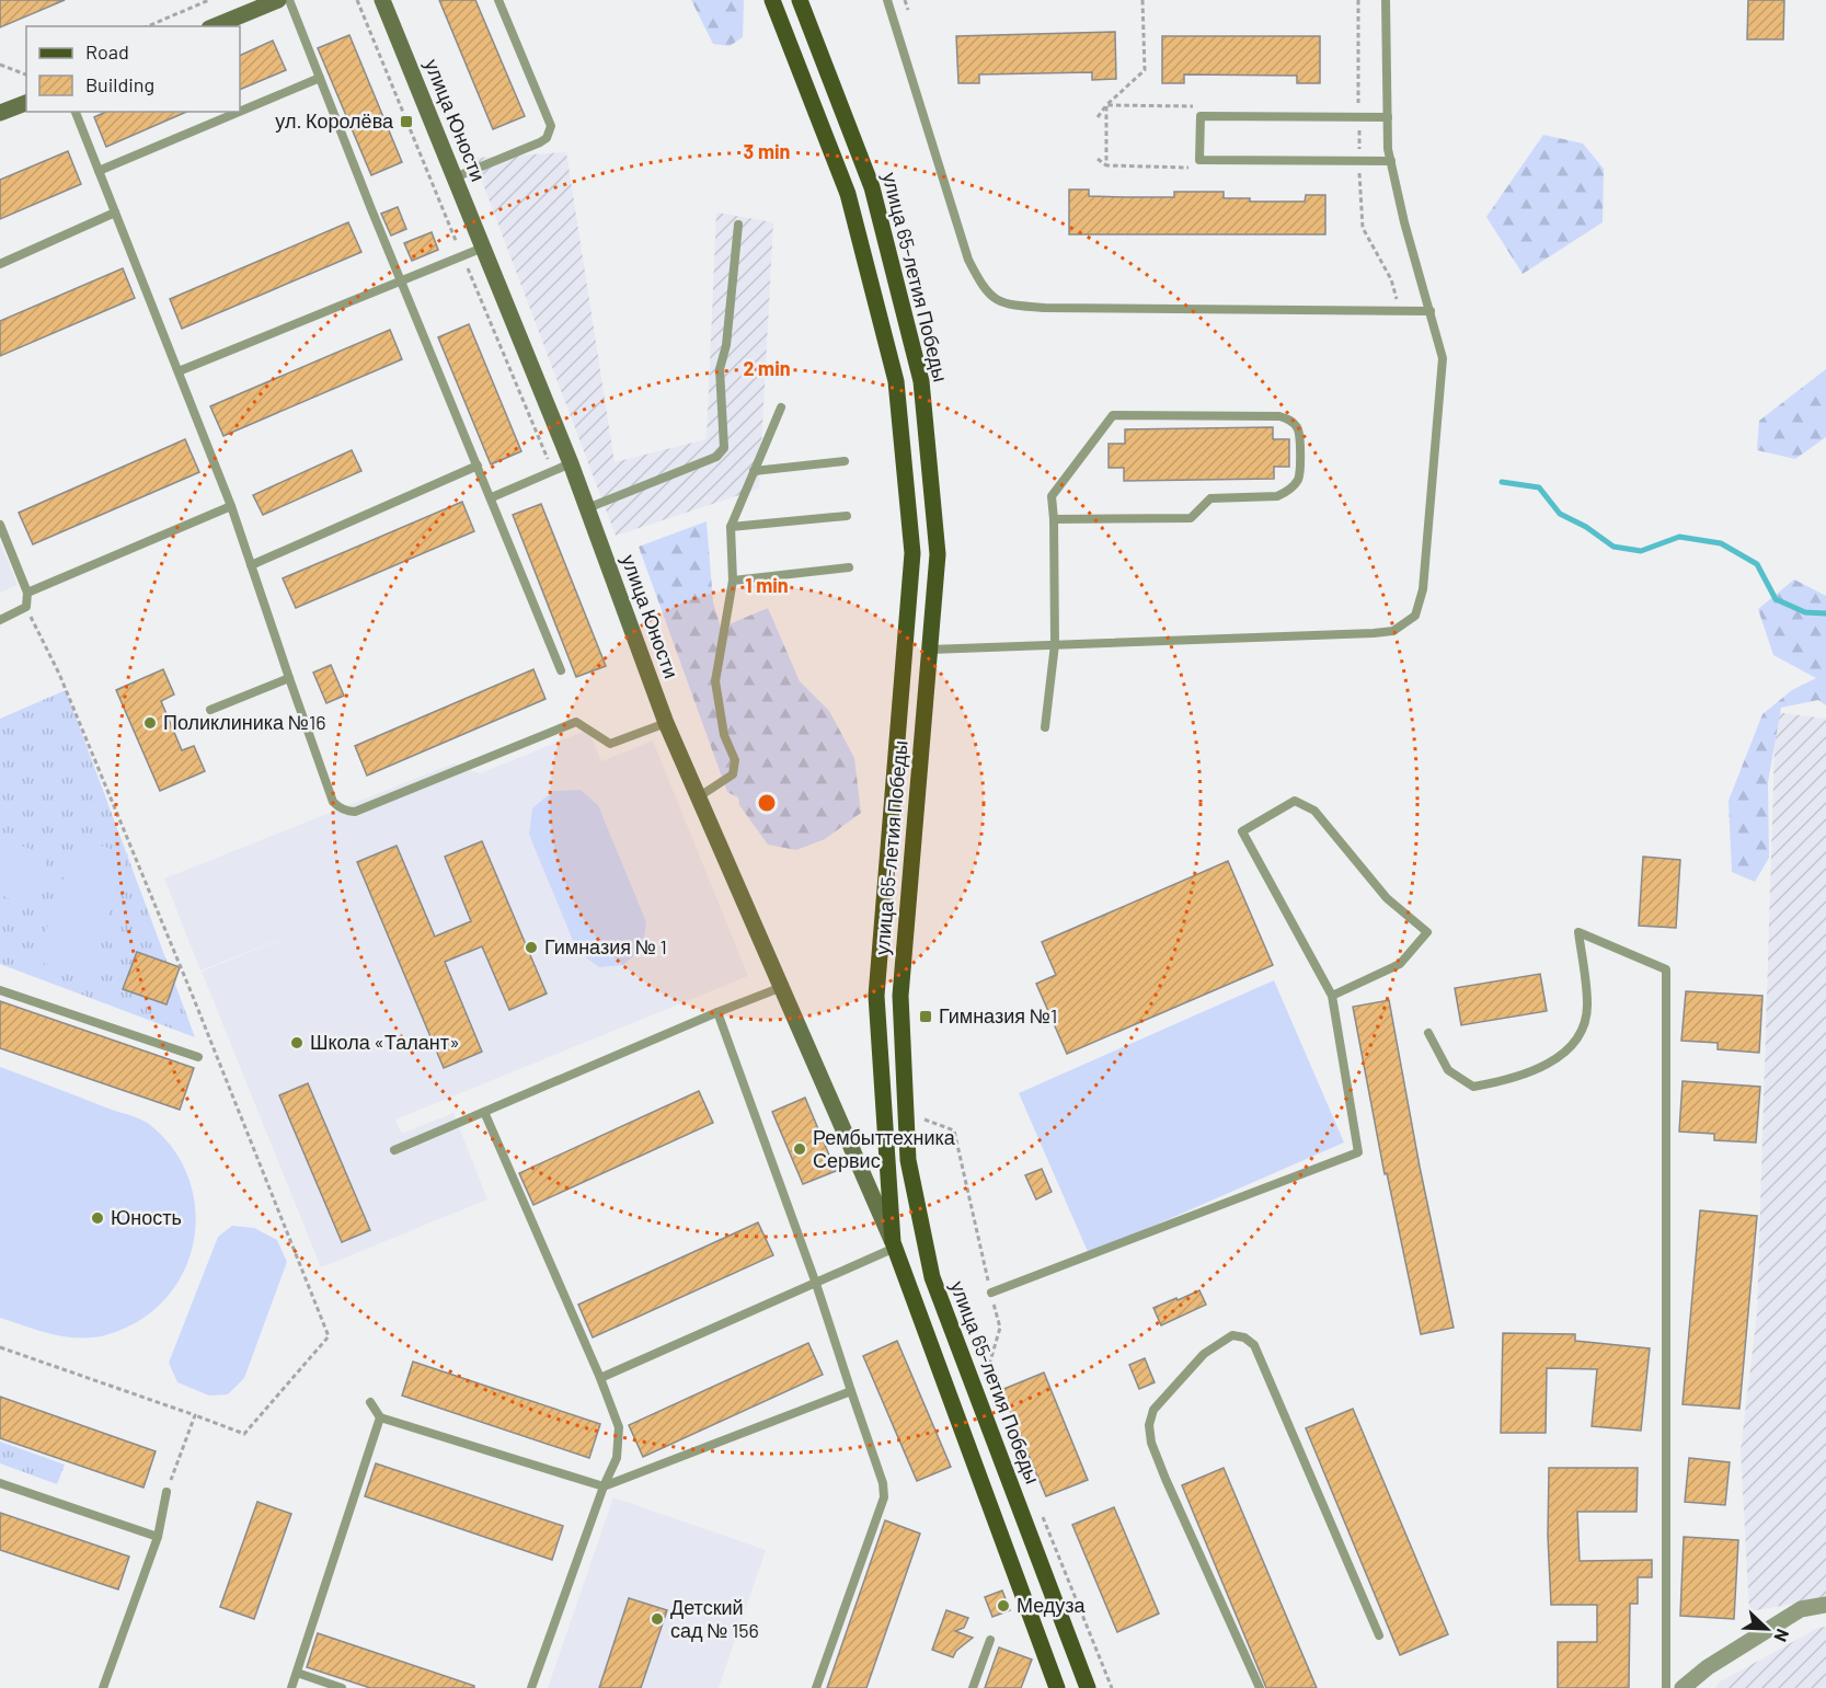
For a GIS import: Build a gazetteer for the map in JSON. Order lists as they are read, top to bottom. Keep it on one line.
{"streets":{"main road":["улица 65-летия Победы"],"street":["улица Юности"]},"crossings":[["улица Юности","улица 65-летия Победы"]],"places":{"transit":["ул. Королёва","Гимназия №1"],"other":["Поликлиника №16","Гимназия № 1","Школа «Талант»","Рембыттехника Сервис","Юность","Медуза","Детский сад № 156"]},"legend":["Road","Building"],"north":"bottom right","rings":["3 min","2 min","1 min"]}
